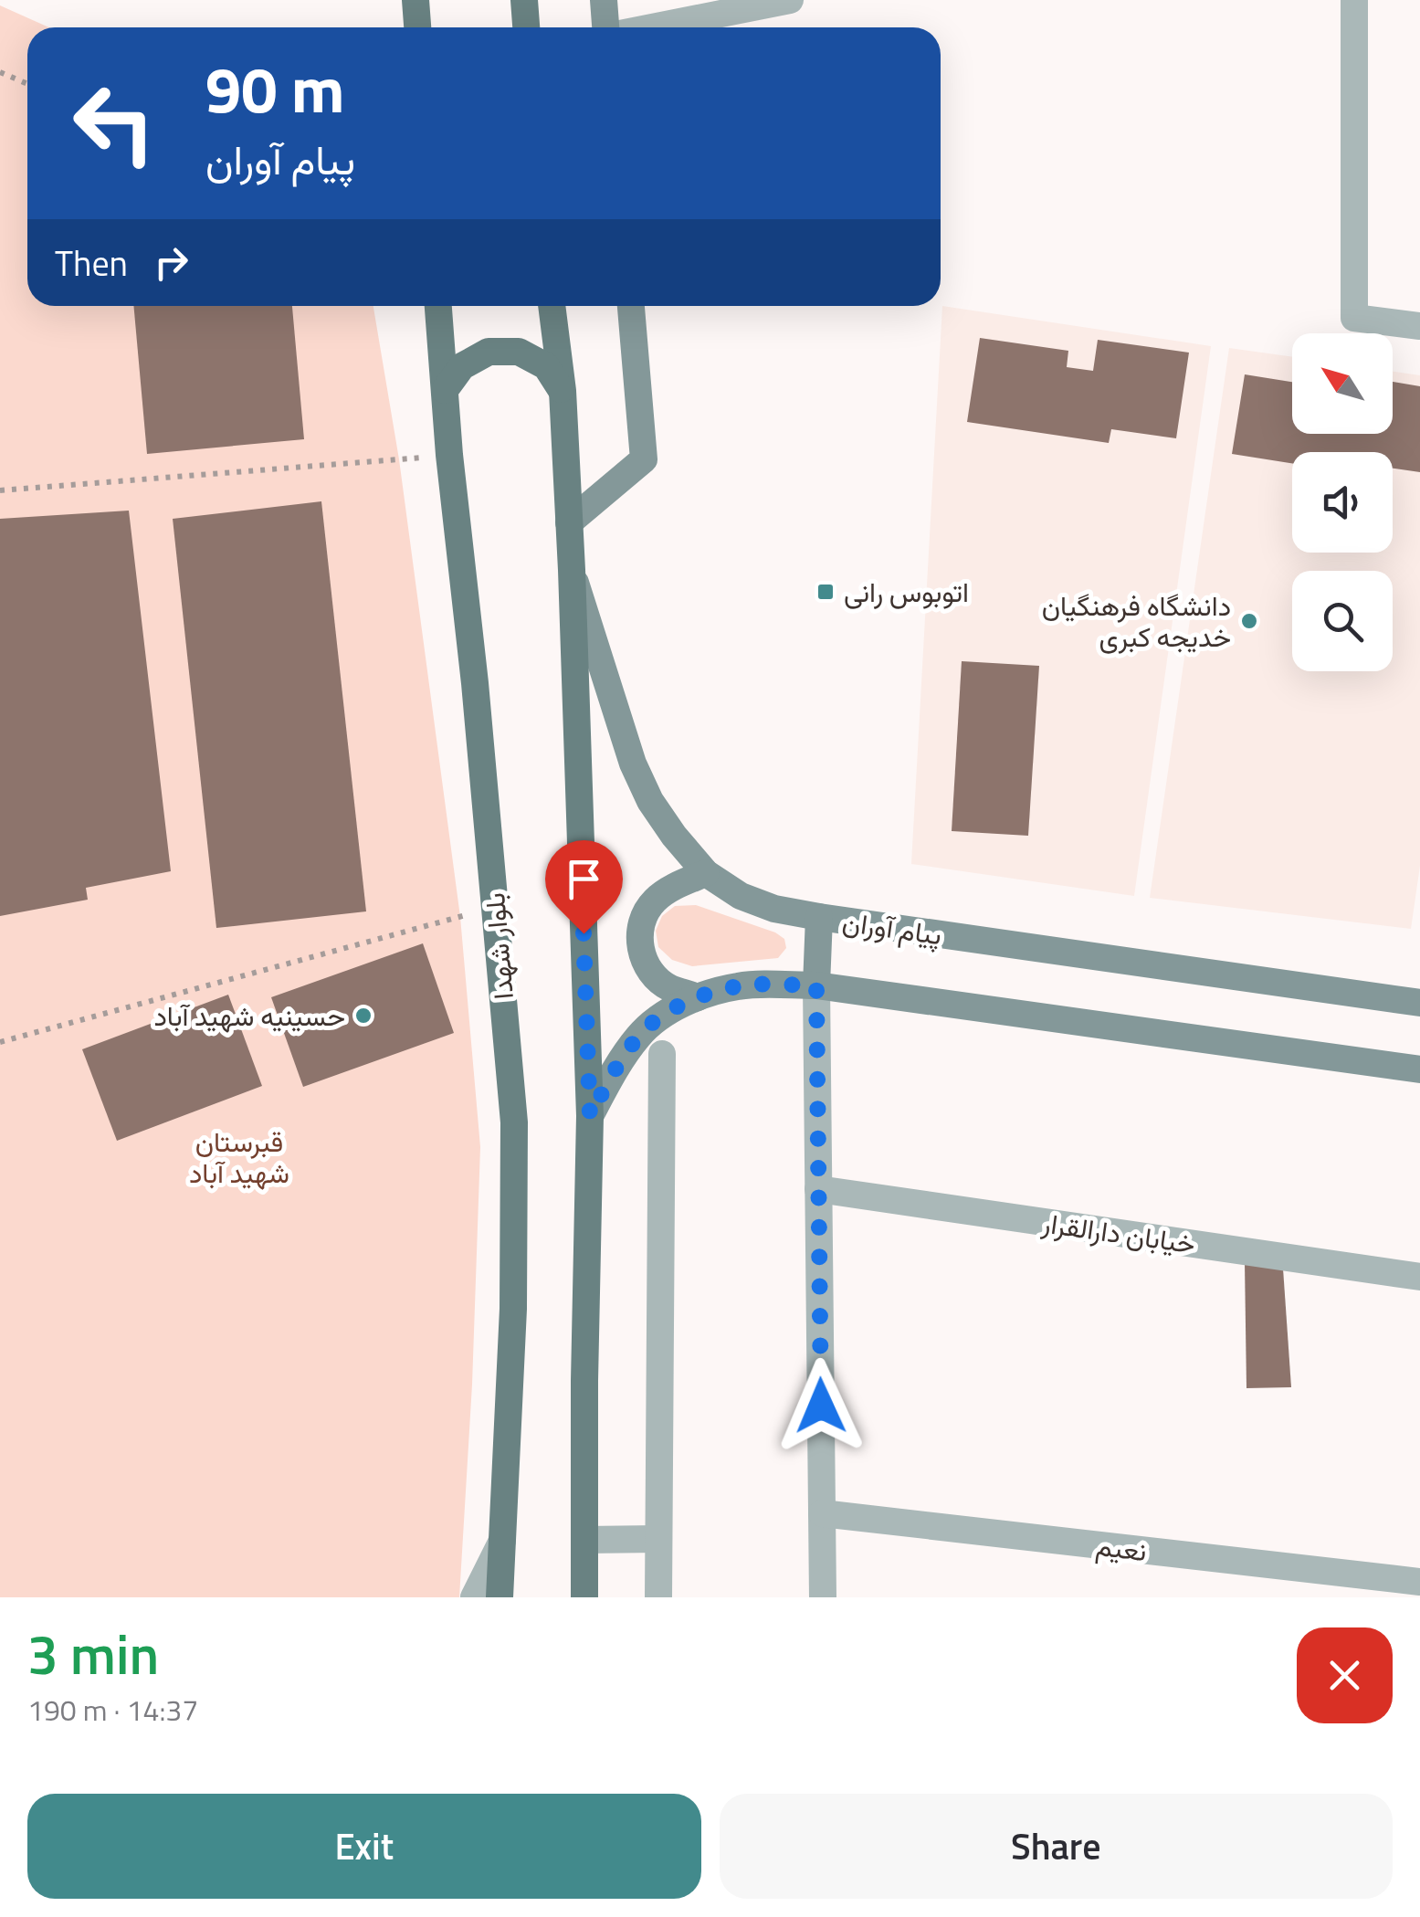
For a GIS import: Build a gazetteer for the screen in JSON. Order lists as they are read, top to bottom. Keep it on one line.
{"streets":{"main road":["پیام آوران","بلوار شهدا"],"street":["خیابان دارالقرار","نعیم"]},"parks":["قبرستان شهید آباد"],"places":{"transit":["اتوبوس رانی"],"other":["دانشگاه فرهنگیان خدیجه کبری","حسینیه شهید آباد"]},"north":"top left","page":{"turn":["90 m","پیام آوران"],"then":"Then","heading":["3 min","190 m · 14:37"],"buttons":["Exit","Share"]}}
